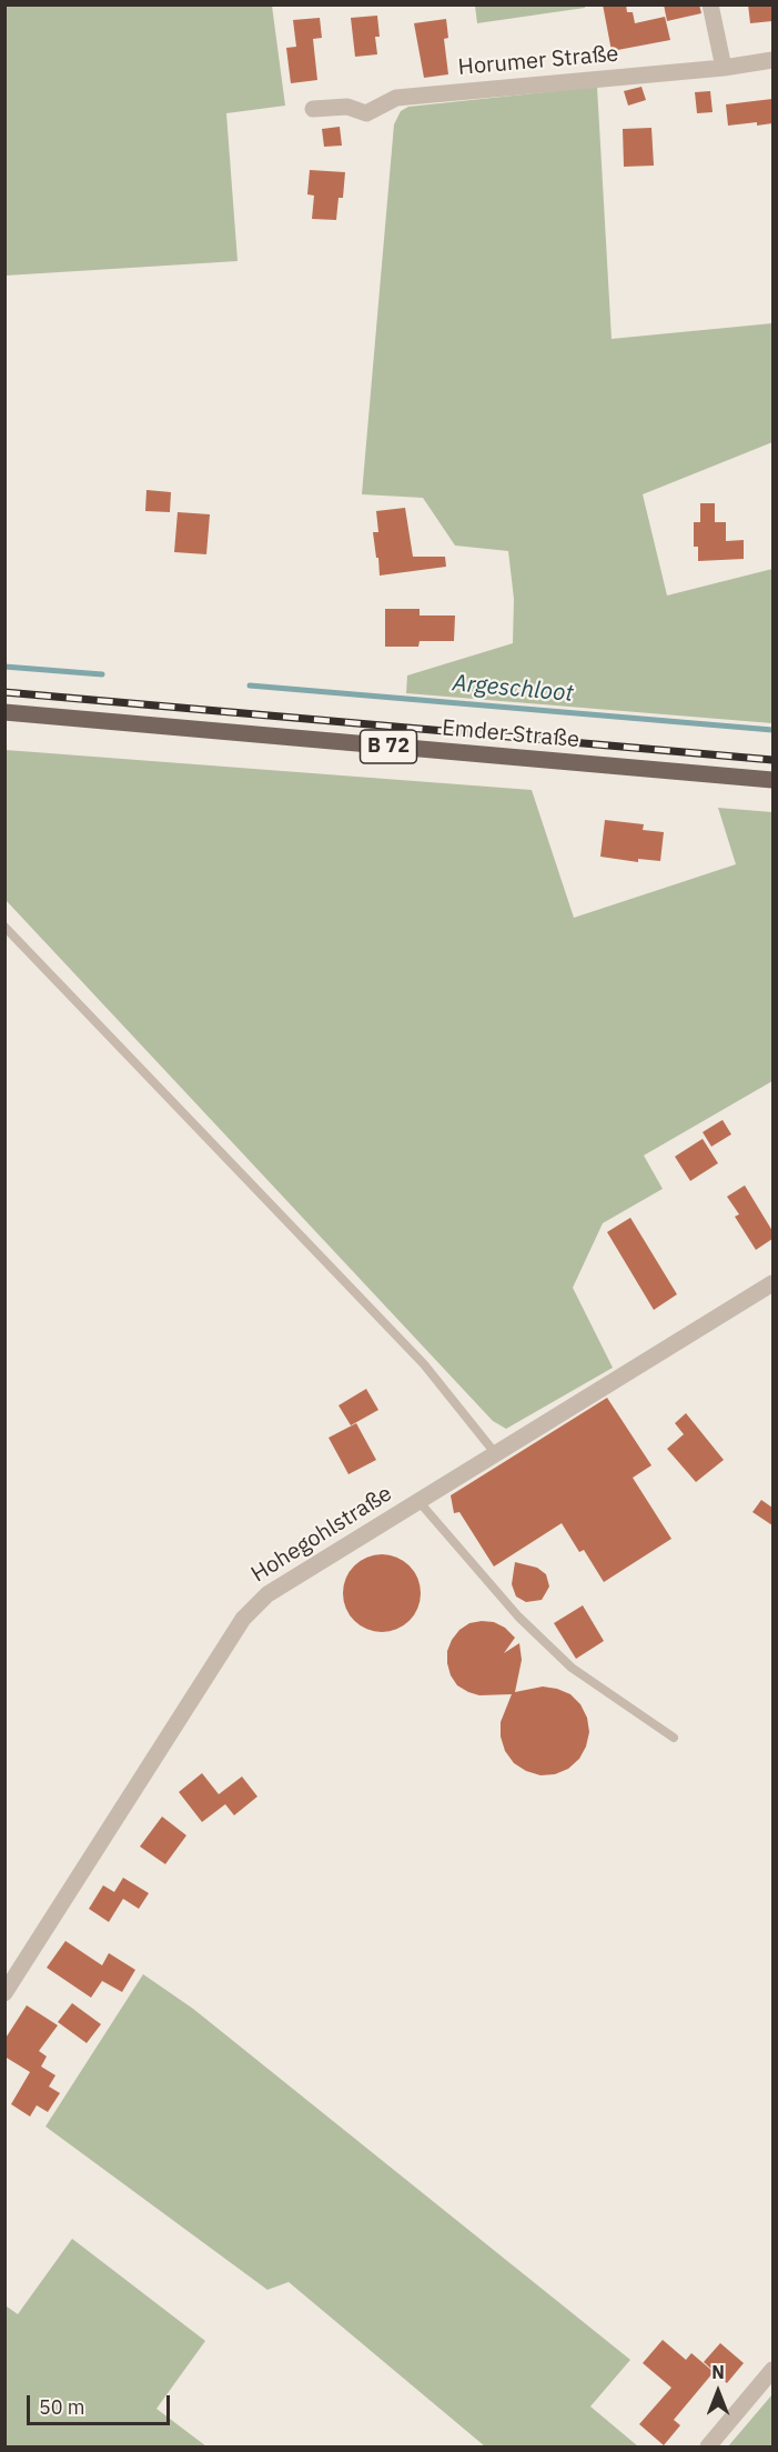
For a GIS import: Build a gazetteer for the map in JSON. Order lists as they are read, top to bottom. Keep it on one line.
{"streets":{"main road":["Emder Straße","B 72"],"street":["Horumer Straße","Hohegohlstraße"]},"water":["Argeschloot"],"scale_bar":"50 m","north":"top"}
